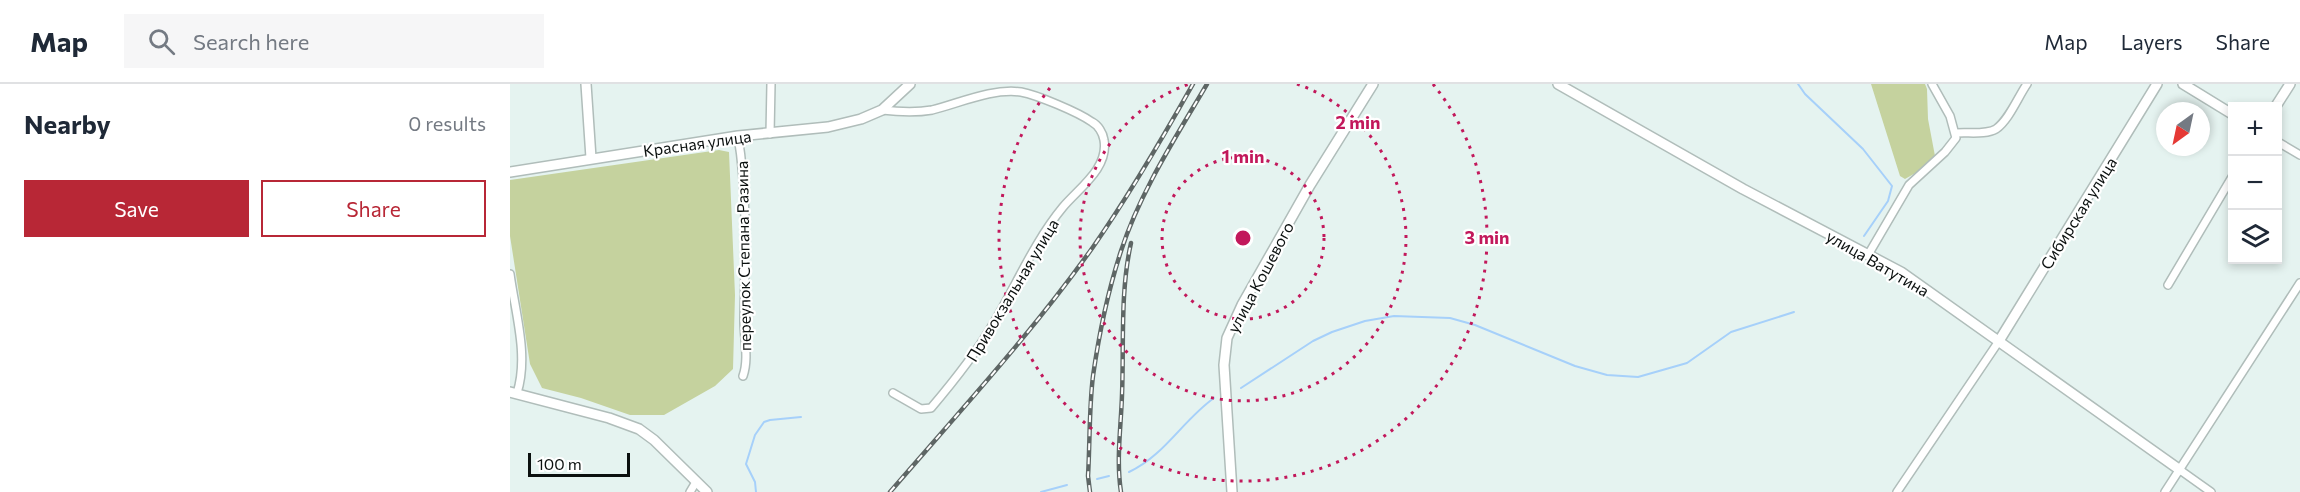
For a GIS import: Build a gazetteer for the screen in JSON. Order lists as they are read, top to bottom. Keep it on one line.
{"streets":{"street":["Красная улица","Сибирская улица","переулок Степана Разина","улица Ватутина","улица Кошевого","Привокзальная улица"]},"crossings":[["Красная улица","переулок Степана Разина"],["Красная улица","Привокзальная улица"],["Сибирская улица","улица Ватутина"]],"scale_bar":"100 m","north":"bottom left","page":{"header":"Map","search":"Search here","nav":["Map","Layers","Share"],"heading":["Nearby","0 results"],"map_buttons":["+","−"],"buttons":["Save","Share"],"scale":"100 m"},"rings":["2 min","1 min","3 min"]}
